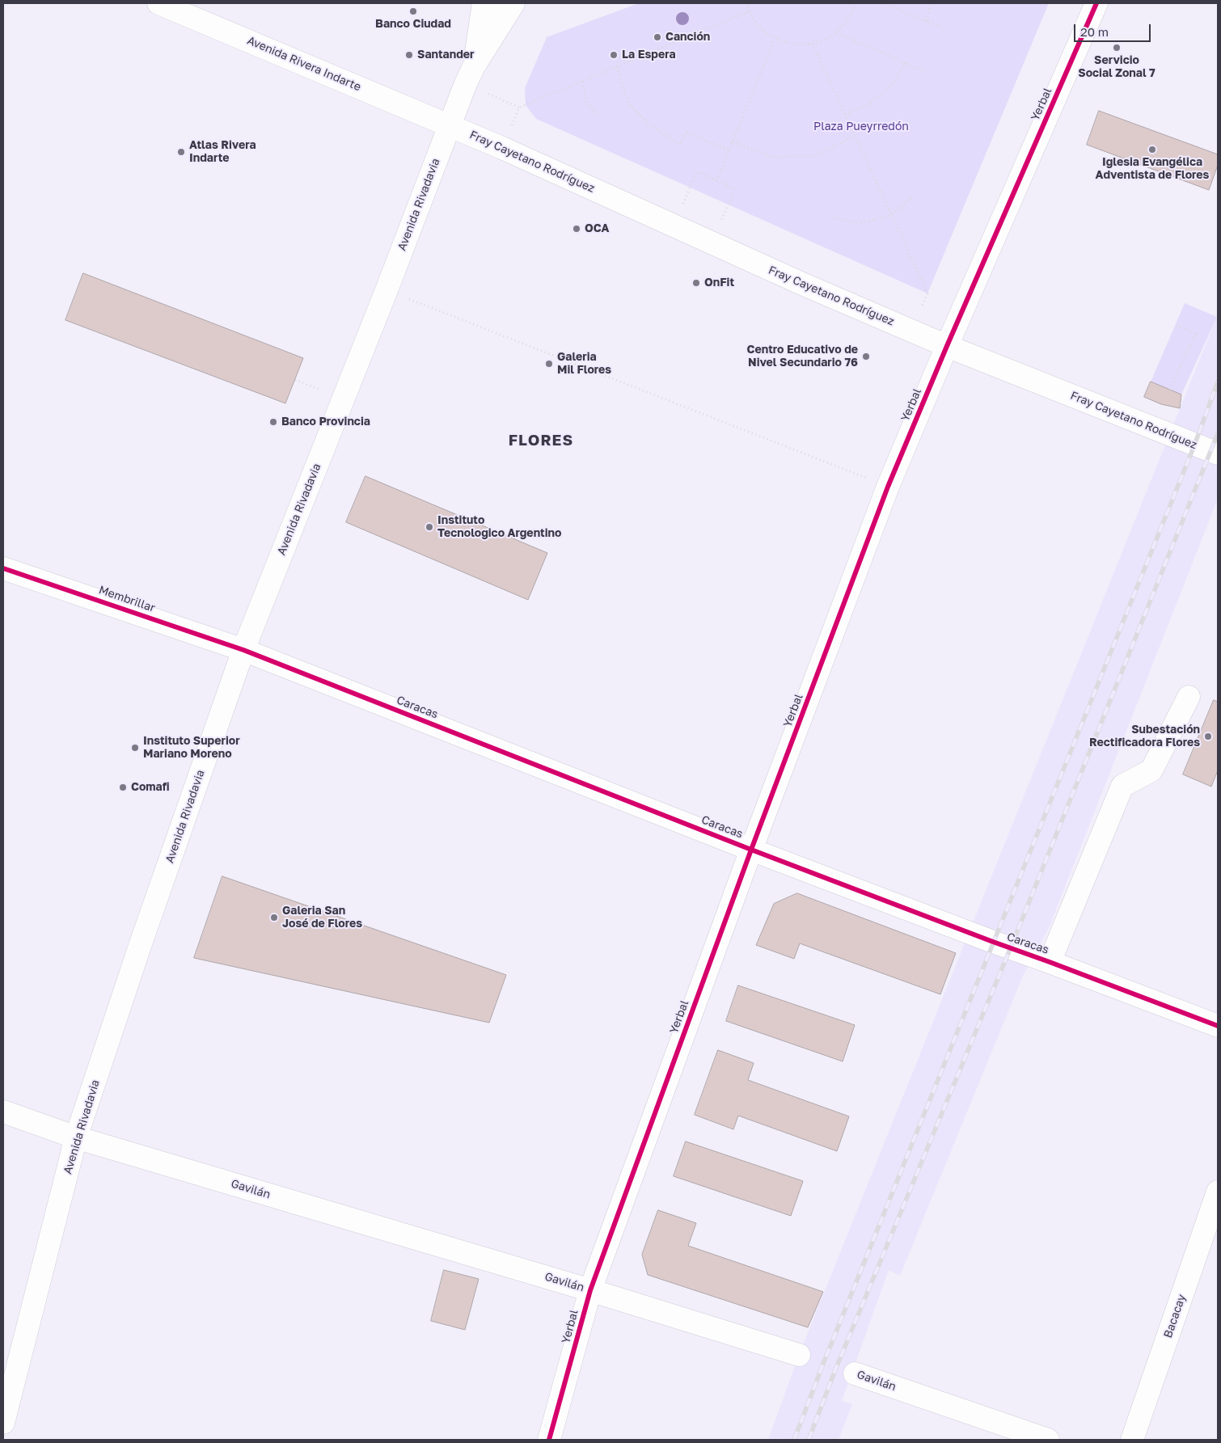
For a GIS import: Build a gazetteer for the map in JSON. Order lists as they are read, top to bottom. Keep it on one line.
{"streets":{"street":["Avenida Rivera Indarte","Yerbal","Fray Cayetano Rodríguez","Avenida Rivadavia","Membrillar","Caracas","Gavilán","Bacacay"]},"crossings":[["Avenida Rivera Indarte","Fray Cayetano Rodríguez"],["Avenida Rivera Indarte","Avenida Rivadavia"],["Yerbal","Fray Cayetano Rodríguez"],["Yerbal","Caracas"],["Yerbal","Gavilán"],["Fray Cayetano Rodríguez","Avenida Rivadavia"],["Avenida Rivadavia","Membrillar"],["Avenida Rivadavia","Caracas"],["Avenida Rivadavia","Gavilán"],["Membrillar","Caracas"]],"districts":["FLORES"],"parks":["Plaza Pueyrredón"],"places":["Banco Ciudad","Canción","Servicio Social Zonal 7","Santander","La Espera","Iglesia Evangélica Adventista de Flores","Atlas Rivera Indarte","OCA","OnFit","Centro Educativo de Nivel Secundario 76","Galeria Mil Flores","Banco Provincia","Instituto Tecnologico Argentino","Subestación Rectificadora Flores","Instituto Superior Mariano Moreno","Comafi","Galeria San José de Flores"],"scale_bar":"20 m"}
